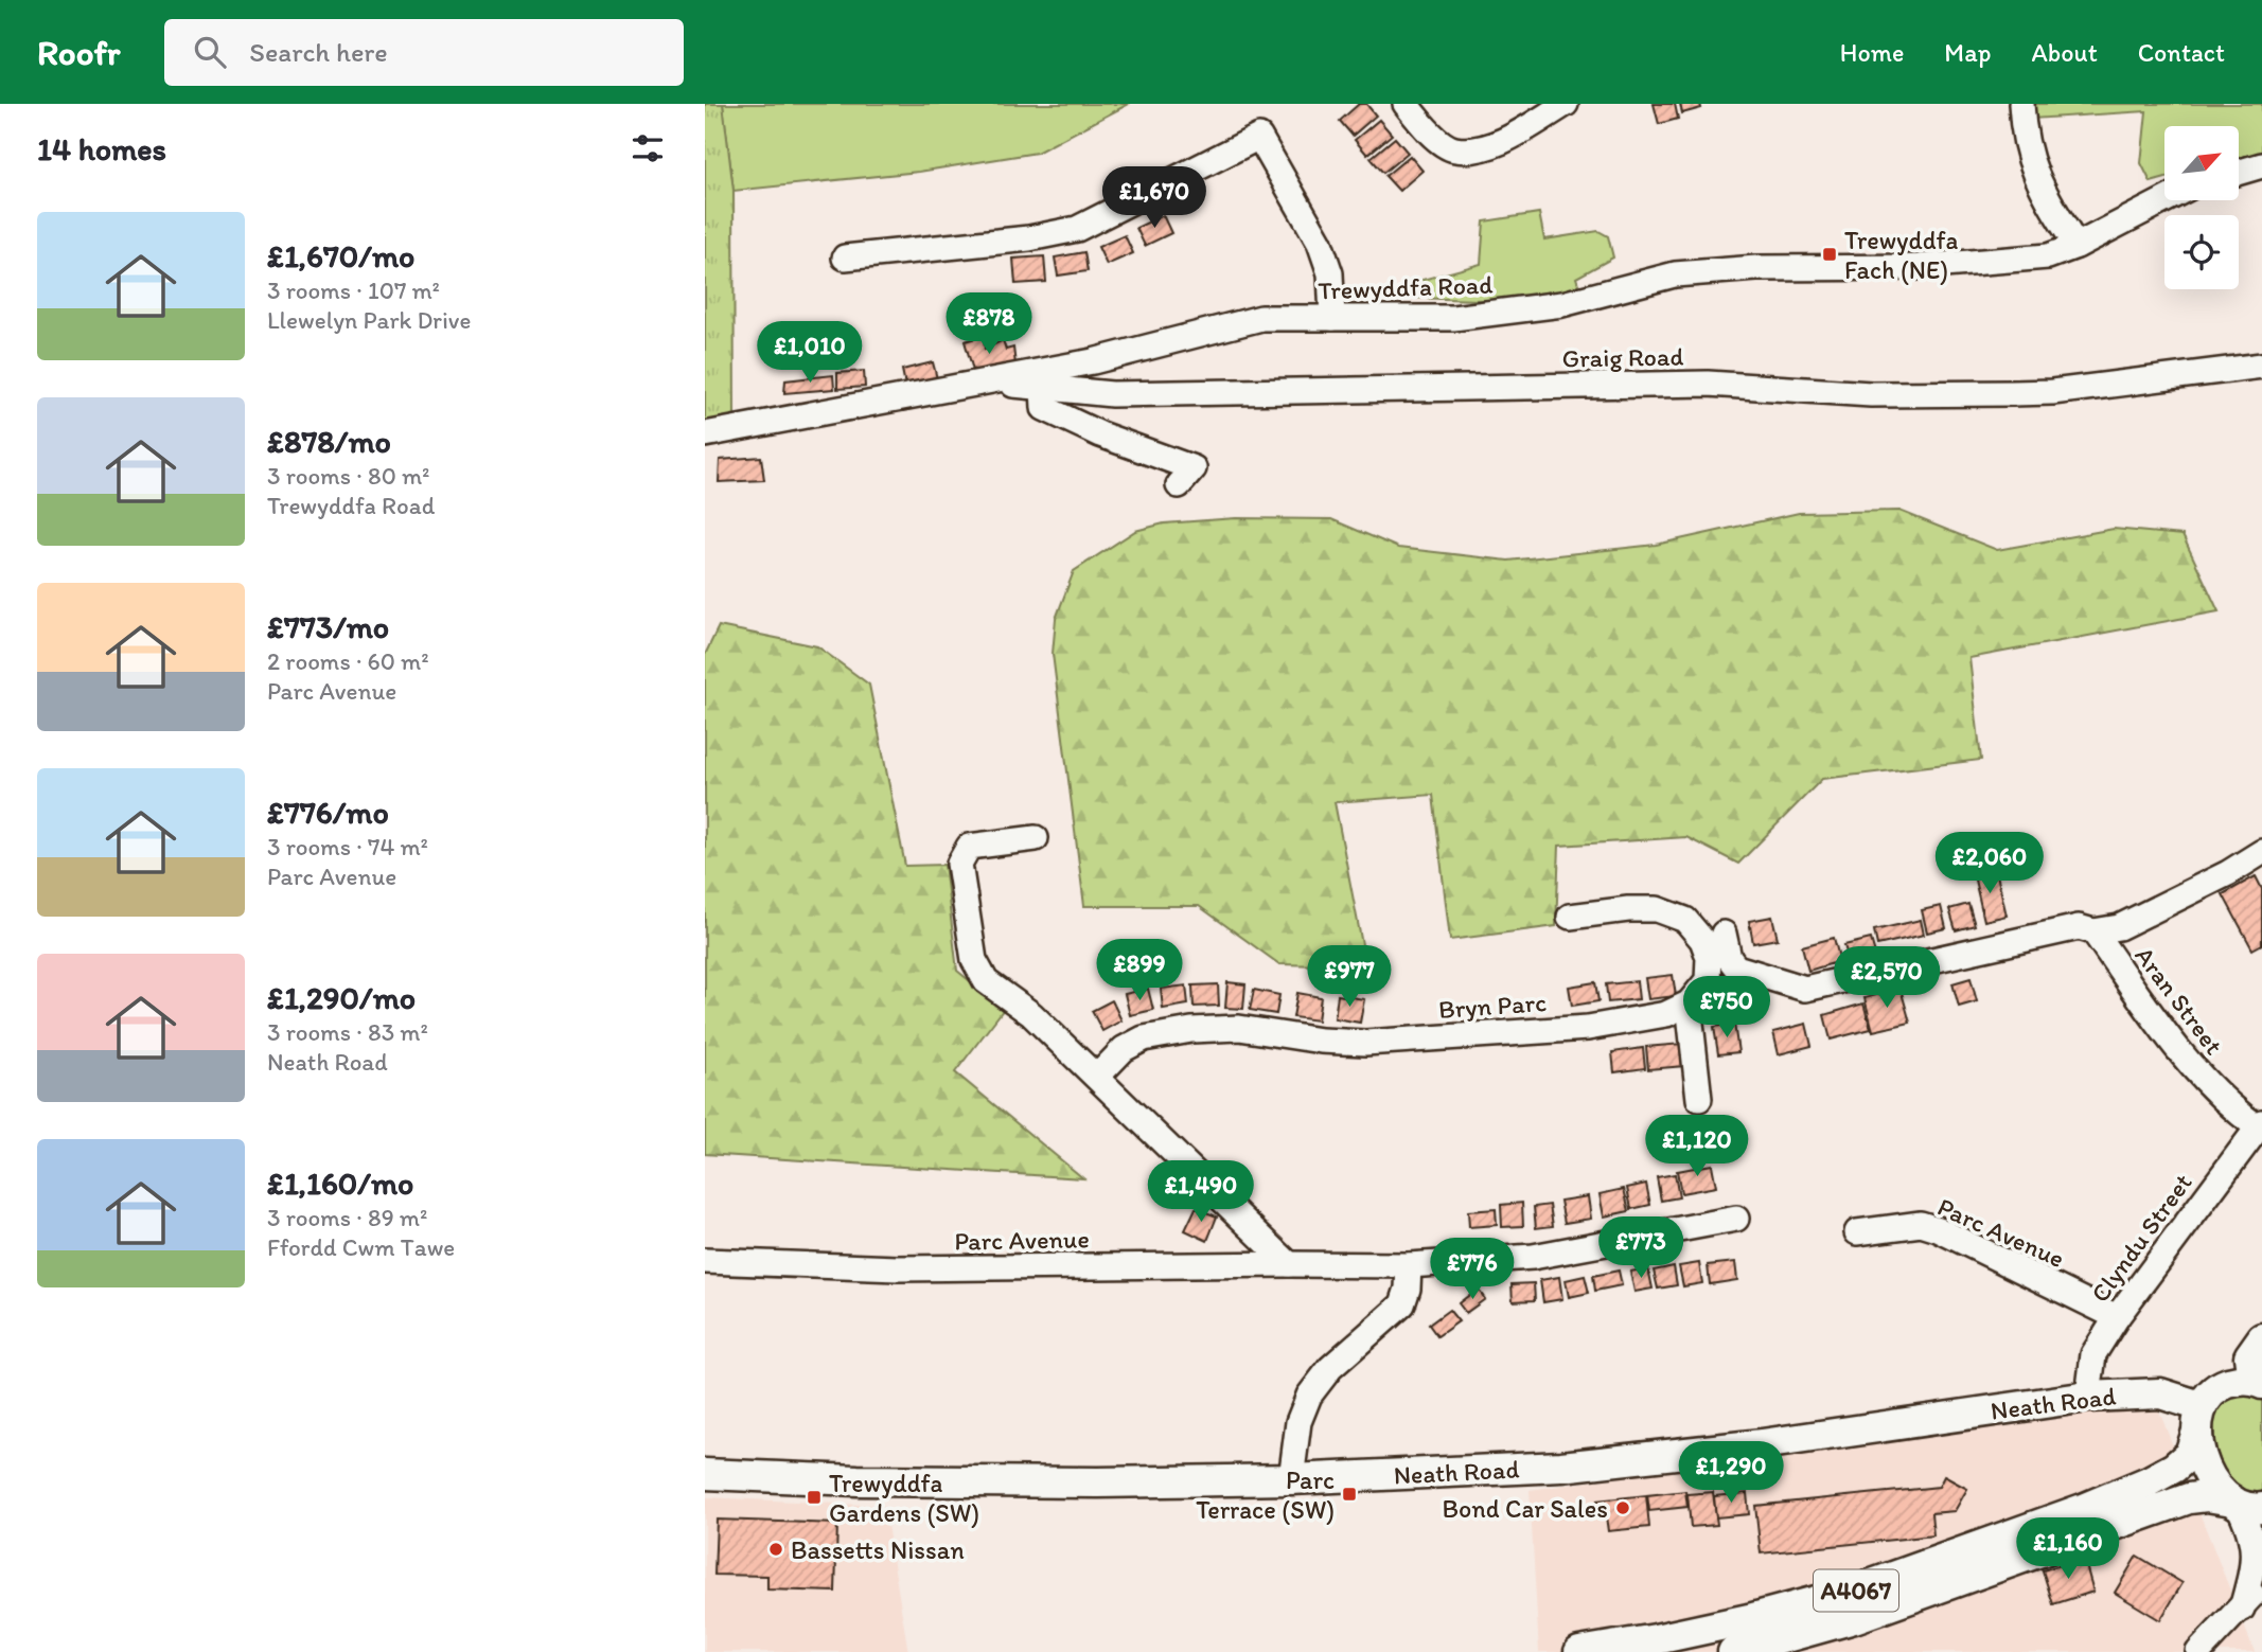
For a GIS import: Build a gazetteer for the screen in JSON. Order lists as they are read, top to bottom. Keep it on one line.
{"streets":{"main road":["Neath Road","A4067"],"street":["Trewyddfa Road","Graig Road","Aran Street","Bryn Parc","Parc Avenue","Clyndu Street"]},"crossings":[["Trewyddfa Road","Graig Road"],["Aran Street","Clyndu Street"],["Parc Avenue","Clyndu Street"],["Clyndu Street","Neath Road"],["Neath Road","A4067"]],"places":{"transit":["Trewyddfa Fach (NE)","Parc Terrace (SW)","Trewyddfa Gardens (SW)"],"other":["Bond Car Sales","Bassetts Nissan"]},"north":"top right","page":{"header":"Roofr","search":"Search here","nav":["Home","Map","About","Contact"],"heading":"14 homes","price":["£1,670","£878","£1,010","£2,060","£899","£977","£2,570","£750","£1,120","£1,490","£773","£776","£1,290","£1,160"],"list":[{"name":"£1,670/mo","note":"3 rooms · 107 m² · Llewelyn Park Drive"},{"name":"£878/mo","note":"3 rooms · 80 m² · Trewyddfa Road"},{"name":"£773/mo","note":"2 rooms · 60 m² · Parc Avenue"},{"name":"£776/mo","note":"3 rooms · 74 m² · Parc Avenue"},{"name":"£1,290/mo","note":"3 rooms · 83 m² · Neath Road"},{"name":"£1,160/mo","note":"3 rooms · 89 m² · Ffordd Cwm Tawe"}]}}
